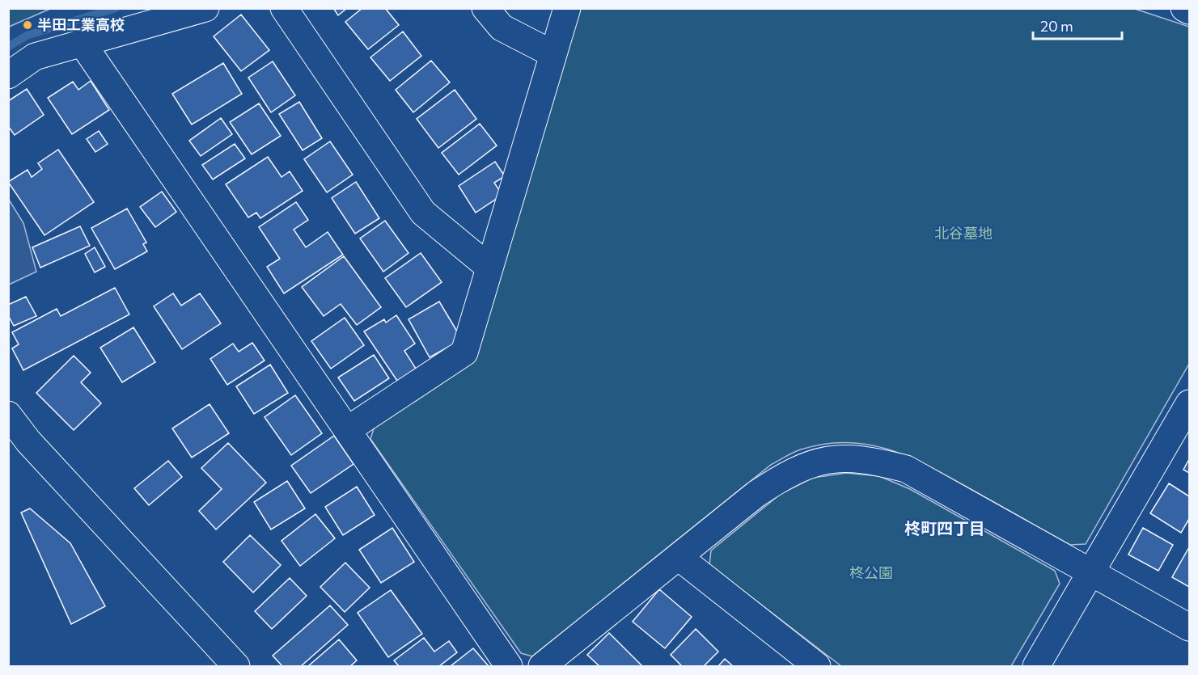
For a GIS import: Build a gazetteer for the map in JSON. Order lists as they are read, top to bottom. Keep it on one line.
{"districts":["柊町四丁目"],"parks":["北谷墓地","柊公園"],"places":["半田工業高校"],"scale_bar":"20 m"}
